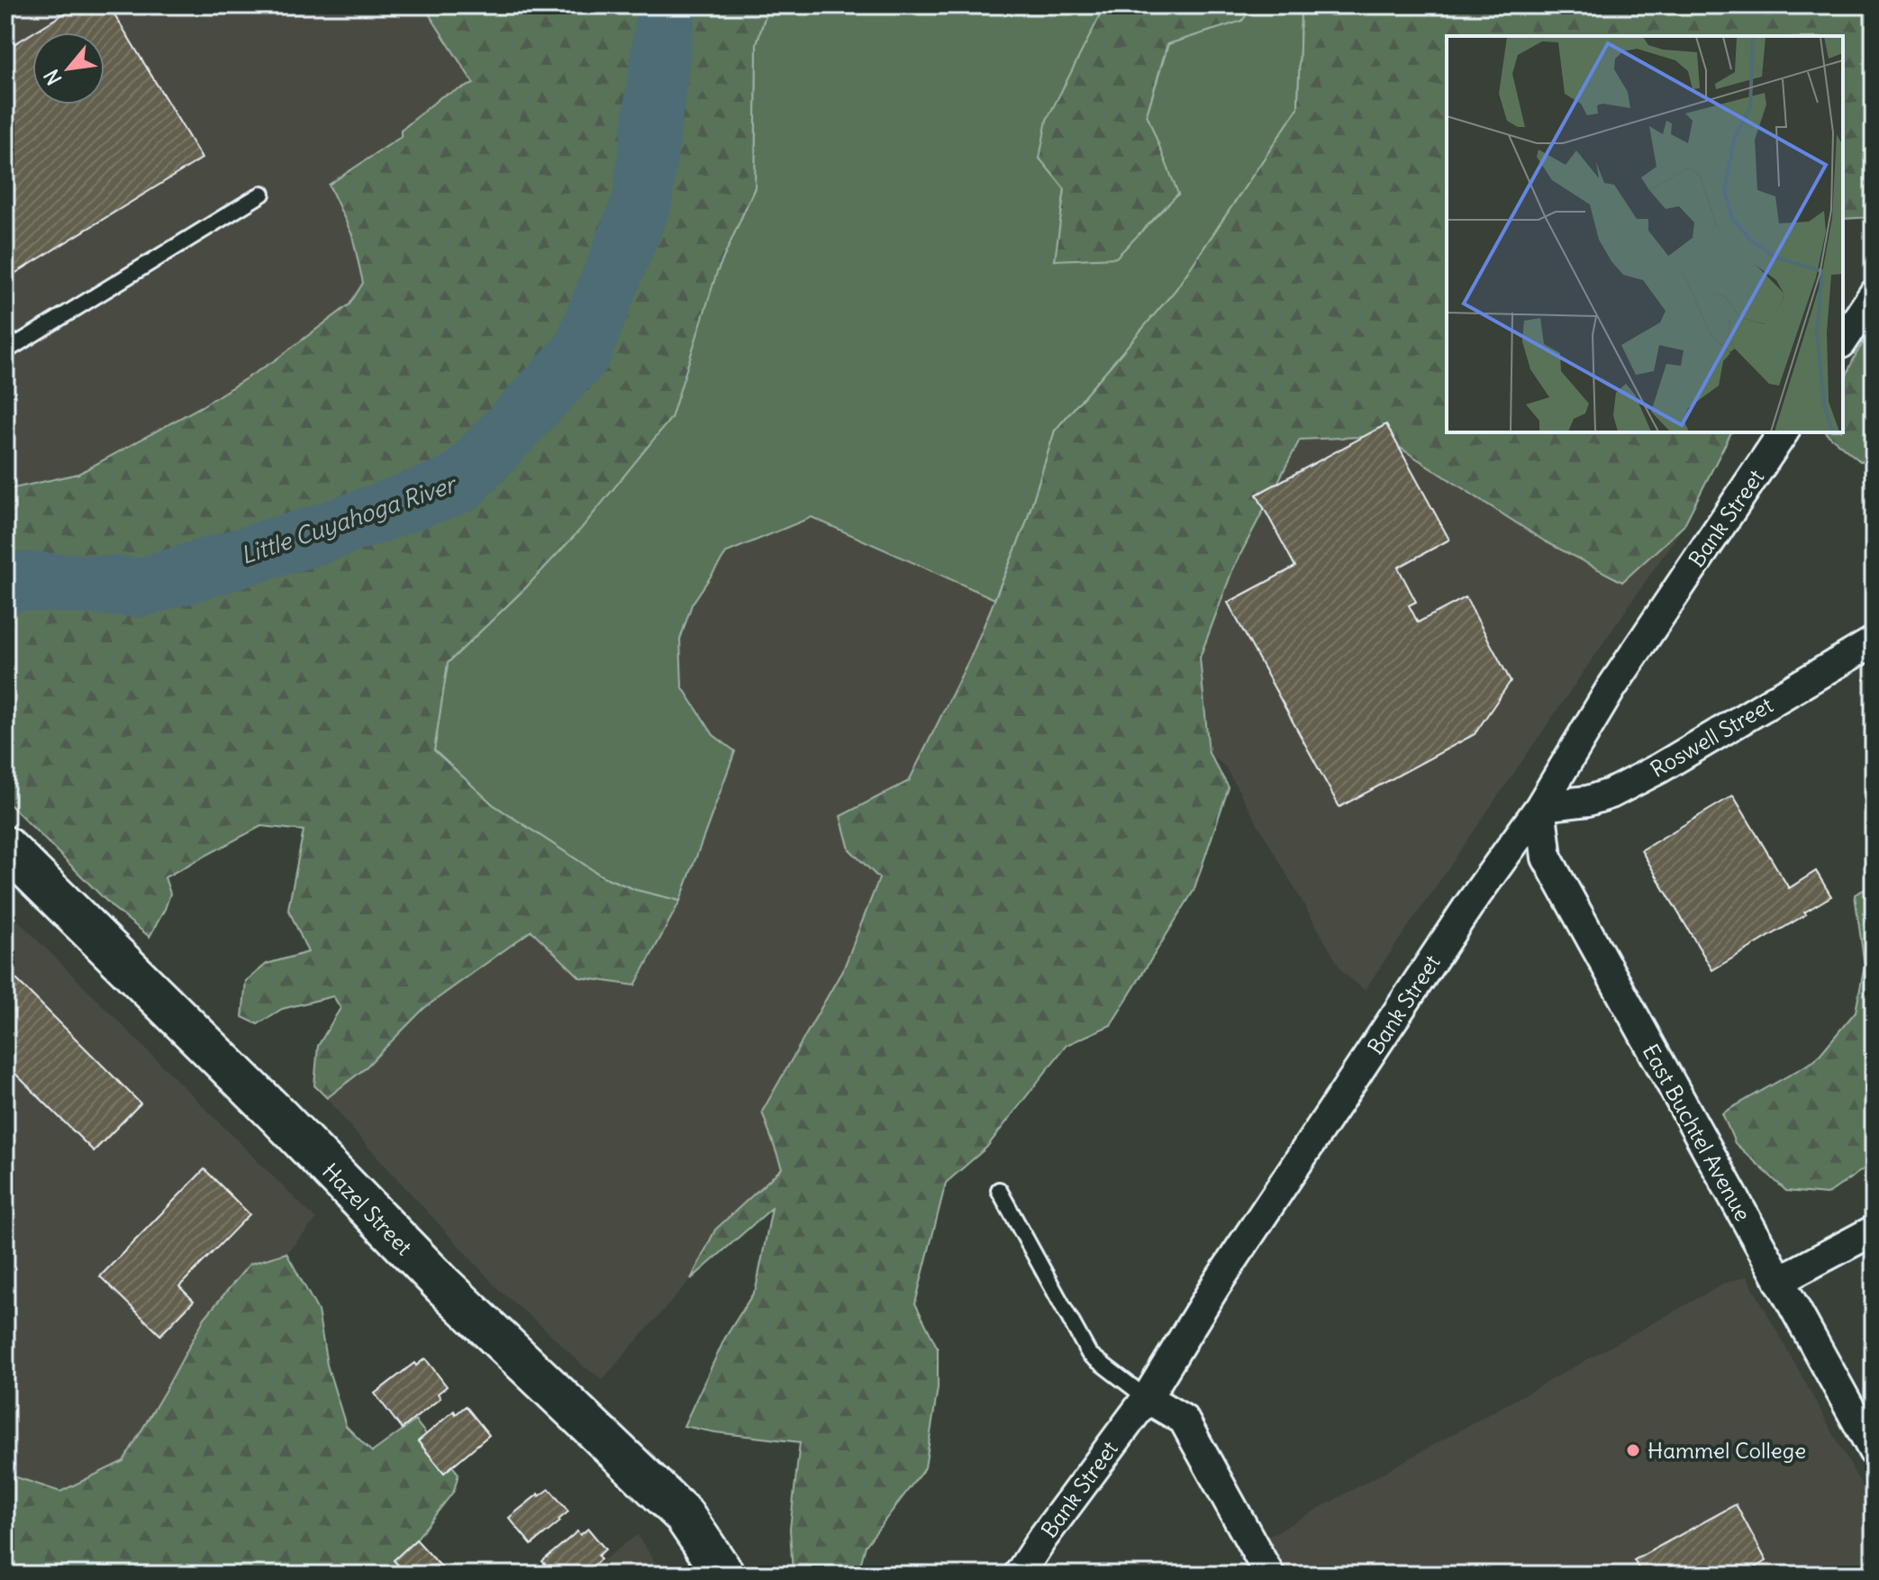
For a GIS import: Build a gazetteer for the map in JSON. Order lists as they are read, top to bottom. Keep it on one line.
{"streets":{"street":["Bank Street","Roswell Street","East Buchtel Avenue","Hazel Street"]},"crossings":[["Bank Street","Roswell Street"],["Bank Street","East Buchtel Avenue"],["Roswell Street","East Buchtel Avenue"]],"water":["Little Cuyahoga River"],"places":["Hammel College"],"north":"bottom left"}
